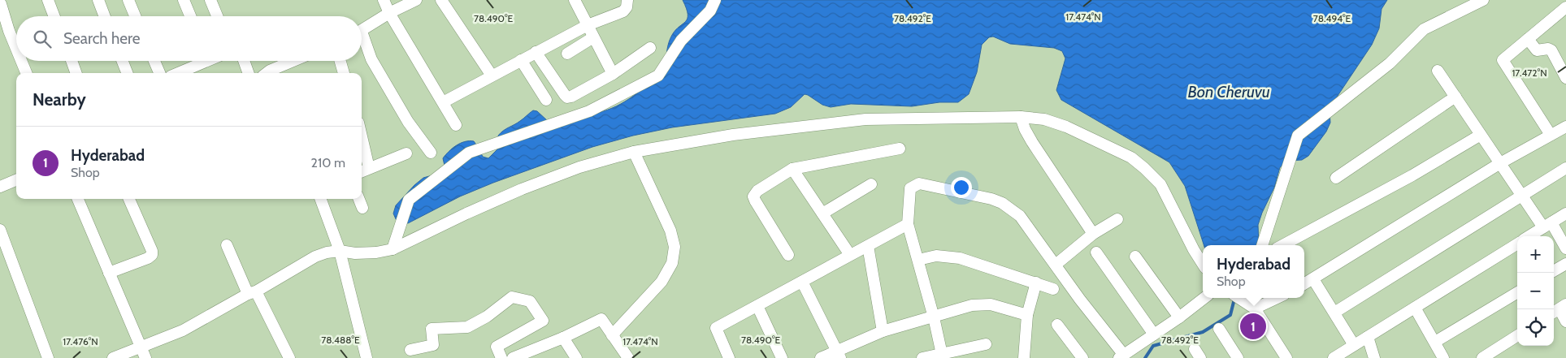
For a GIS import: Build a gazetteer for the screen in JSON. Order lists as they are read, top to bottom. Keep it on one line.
{"water":["Bon Cheruvu"],"page":{"search":"Search here","heading":"Nearby","list":[{"mark":"1","name":"Hyderabad","note":"Shop","value":"210 m"}],"map_buttons":["+","−"],"popup":["Hyderabad","Shop"],"pins":"1"},"coordinates":["17.474°N","78.490°E","78.492°E","78.494°E","17.472°N","78.488°E","17.476°N"]}
